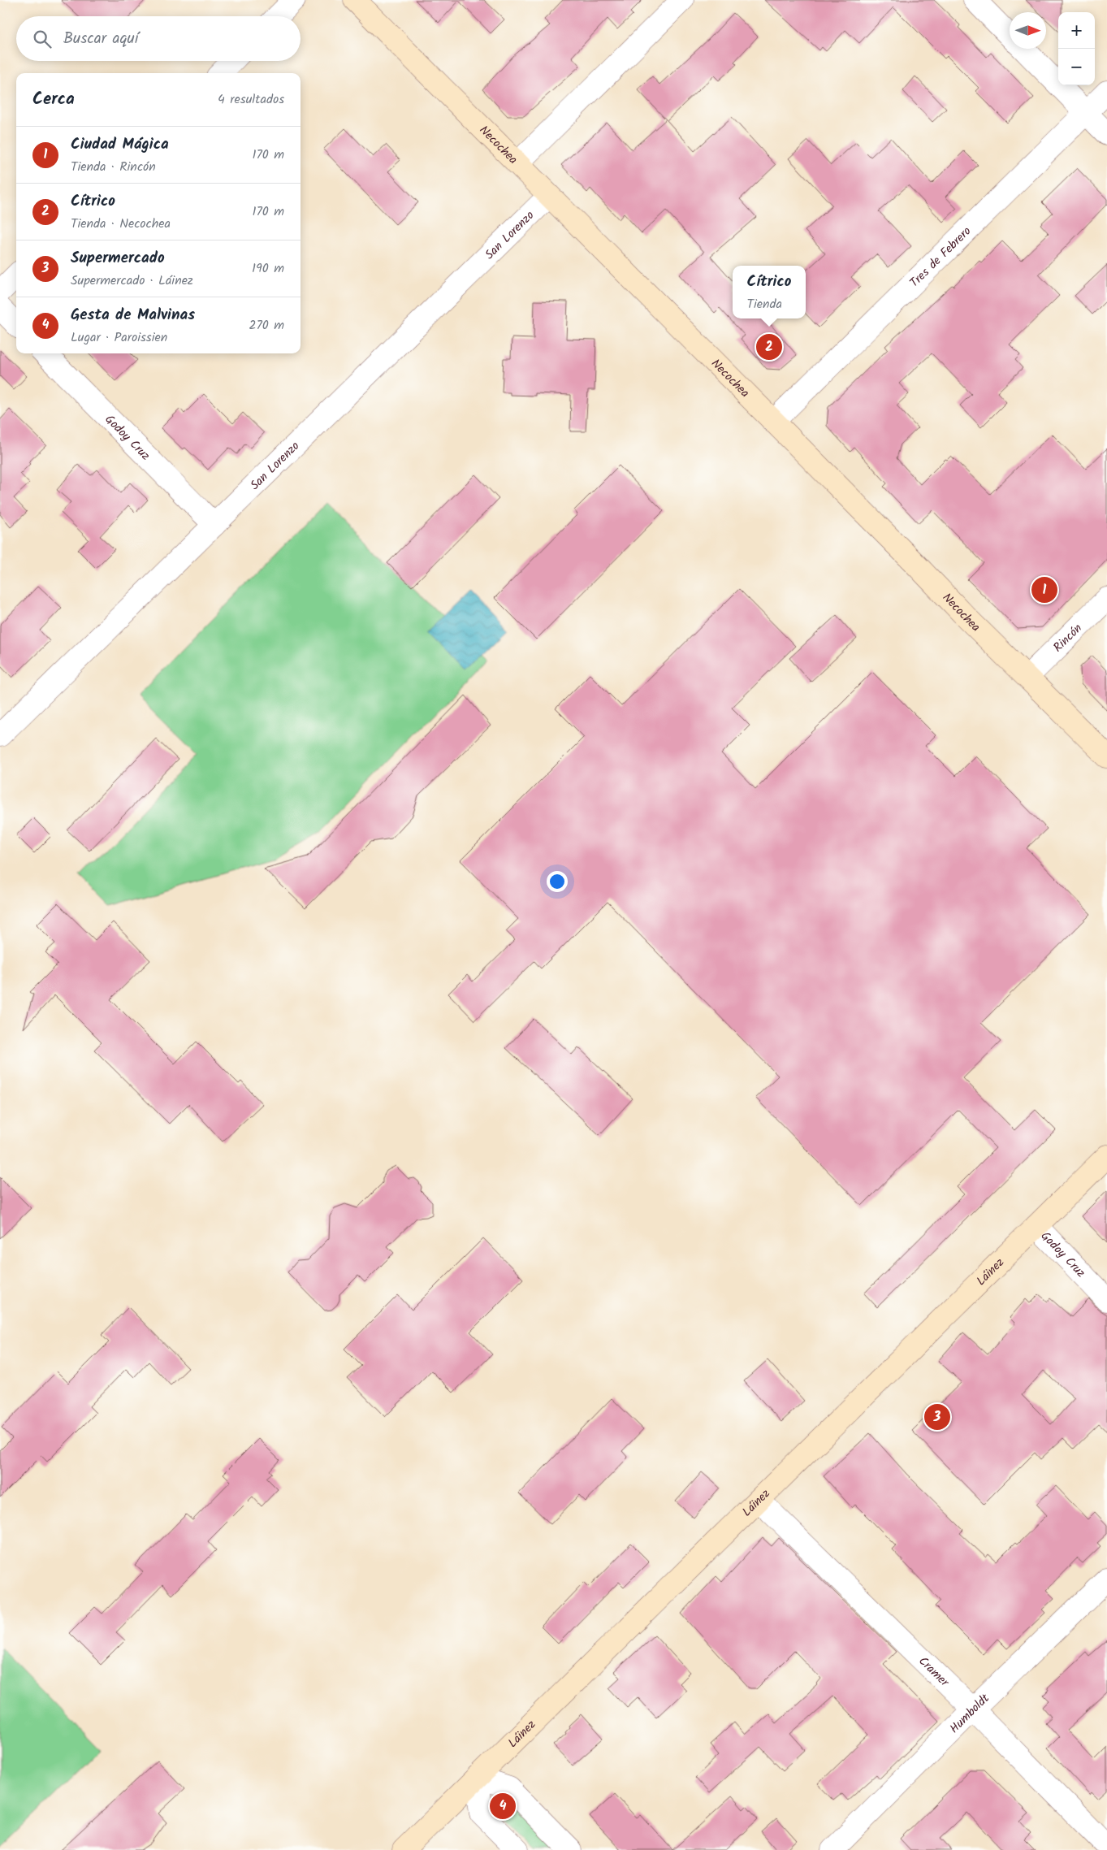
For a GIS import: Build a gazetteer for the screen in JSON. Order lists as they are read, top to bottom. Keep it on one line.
{"streets":{"main road":["Necochea","Láinez"],"street":["San Lorenzo","Tres de Febrero","Godoy Cruz","Rincón","Cramer","Humboldt"]},"crossings":[["Necochea","San Lorenzo"],["Necochea","Tres de Febrero"],["Necochea","Rincón"],["San Lorenzo","Godoy Cruz"],["Godoy Cruz","Láinez"],["Láinez","Cramer"],["Cramer","Humboldt"]],"north":"right","page":{"map_buttons":["+","−"],"search":"Buscar aquí","heading":["Cerca","4 resultados"],"list":[{"mark":"1","name":"Ciudad Mágica","note":"Tienda · Rincón","value":"170 m"},{"mark":"2","name":"Cítrico","note":"Tienda · Necochea","value":"170 m"},{"mark":"3","name":"Supermercado","note":"Supermercado · Láinez","value":"190 m"},{"mark":"4","name":"Gesta de Malvinas","note":"Lugar · Paroissien","value":"270 m"}],"popup":["Cítrico","Tienda"],"pins":["2","1","3","4"]}}
